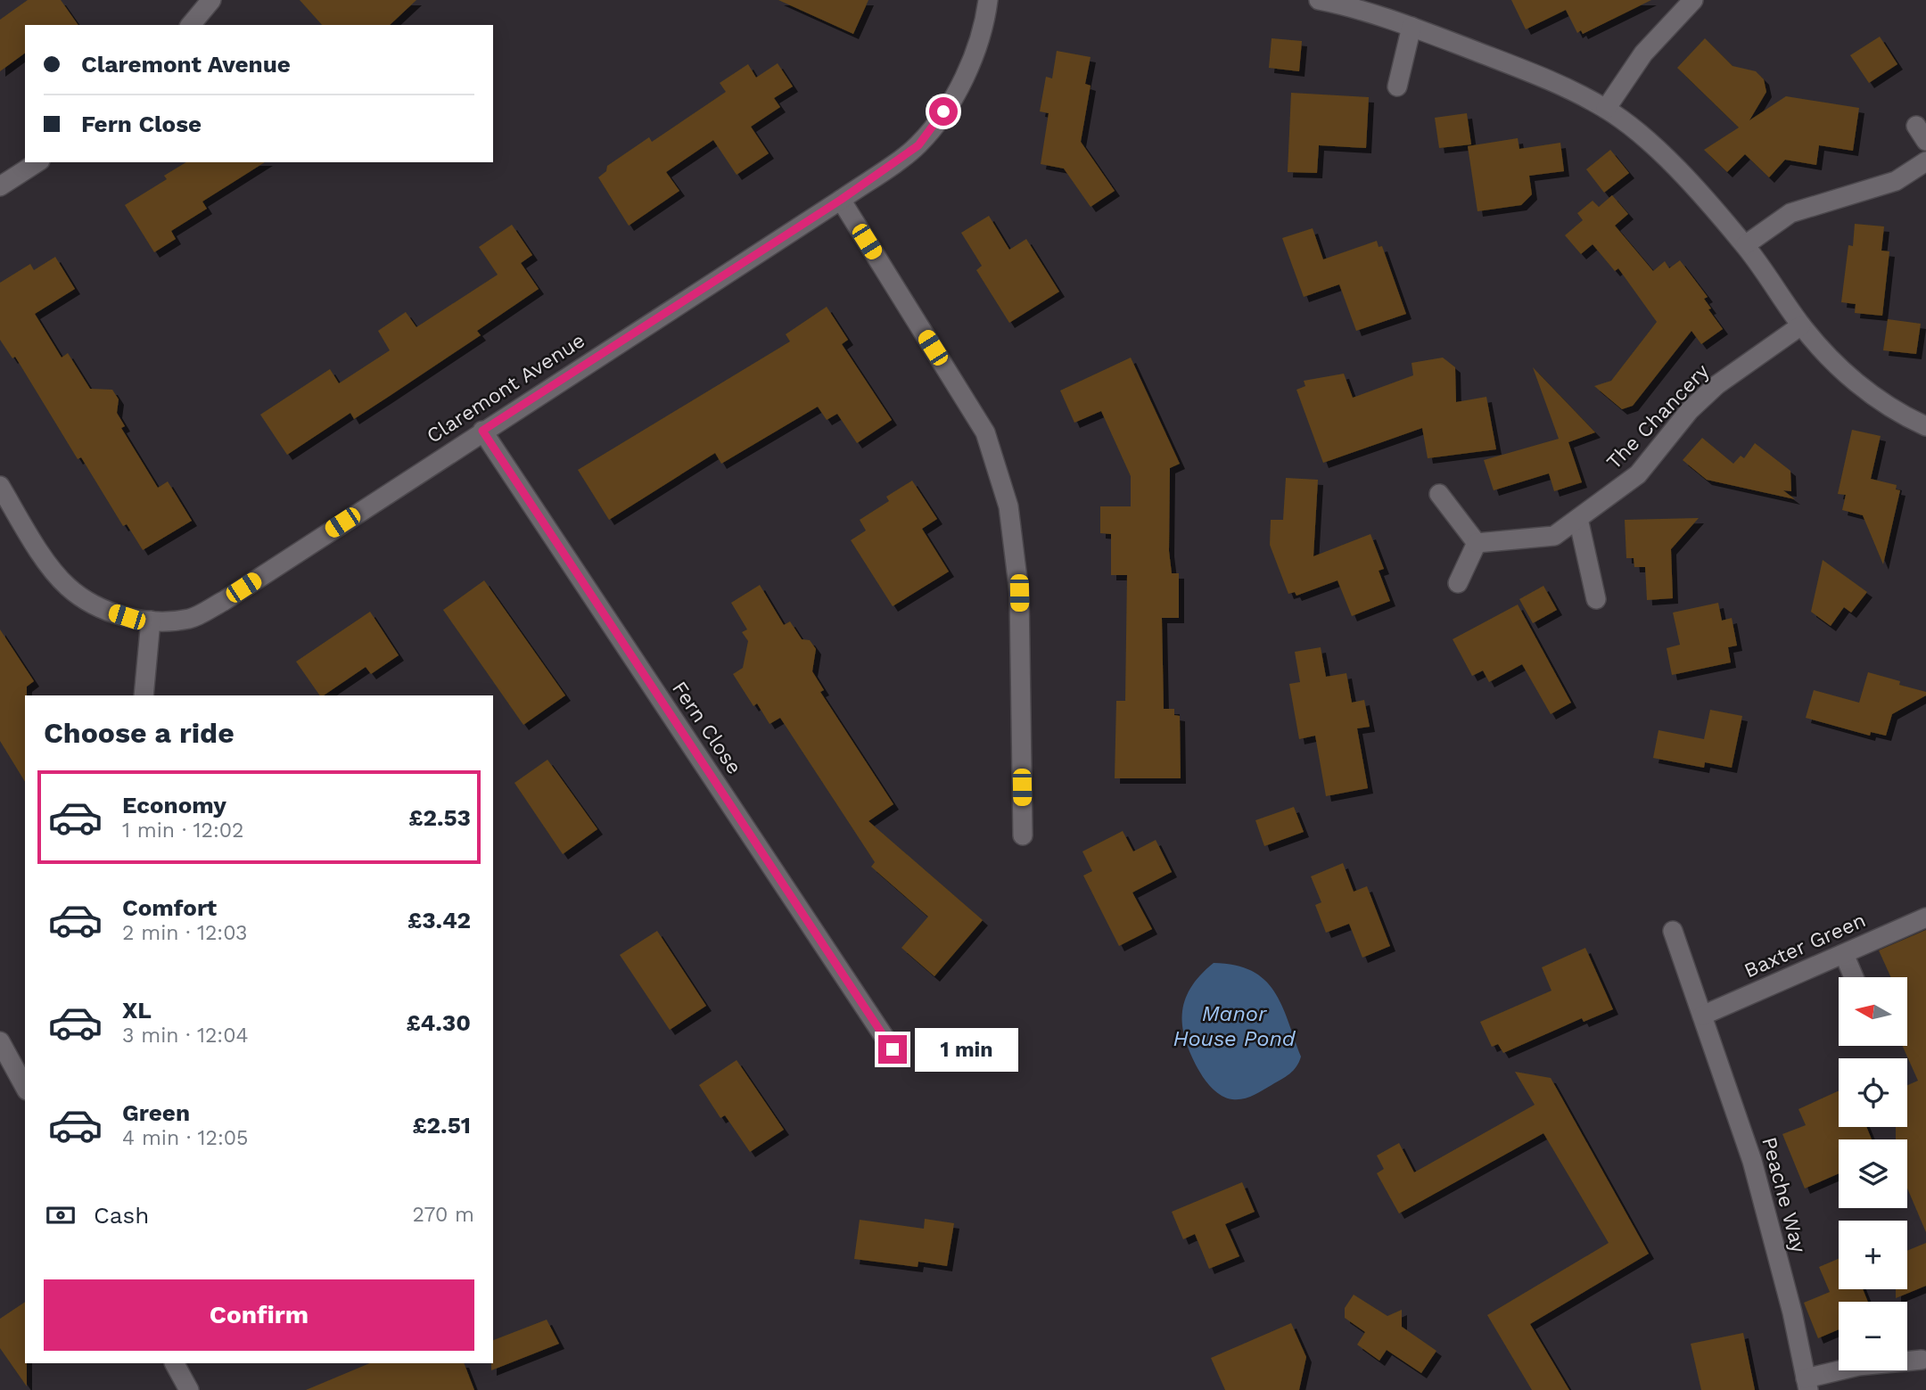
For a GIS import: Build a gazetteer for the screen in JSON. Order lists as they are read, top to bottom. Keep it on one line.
{"streets":{"street":["Claremont Avenue","The Chancery","Fern Close","Baxter Green","Peache Way"]},"crossings":[["Claremont Avenue","Fern Close"],["Baxter Green","Peache Way"]],"water":["Manor House Pond"],"north":"left","page":{"banner":["Claremont Avenue","Fern Close"],"heading":"Choose a ride","list":[{"name":"Economy","note":"1 min · 12:02","value":"£2.53"},{"name":"Comfort","note":"2 min · 12:03","value":"£3.42"},{"name":"XL","note":"3 min · 12:04","value":"£4.30"},{"name":"Green","note":"4 min · 12:05","value":"£2.51"}],"map_buttons":["+","−"],"bubble":"1 min","pay":["Cash","270 m"],"buttons":"Confirm"}}
